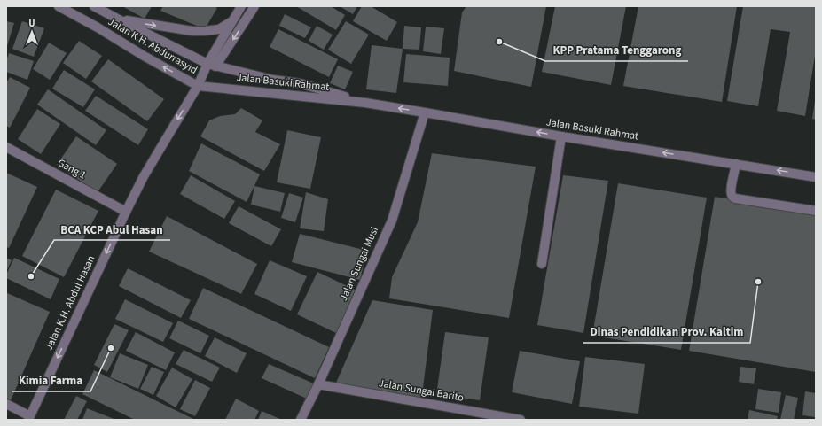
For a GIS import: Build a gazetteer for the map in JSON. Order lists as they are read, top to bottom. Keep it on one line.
{"streets":{"street":["Jalan K.H. Abdurrasyid","Jalan Basuki Rahmat","Gang 1","Jalan Sungai Musi","Jalan K.H. Abdul Hasan","Jalan Sungai Barito"]},"crossings":[["Jalan K.H. Abdurrasyid","Jalan Basuki Rahmat"],["Jalan K.H. Abdurrasyid","Jalan K.H. Abdul Hasan"],["Jalan Basuki Rahmat","Jalan Sungai Musi"],["Jalan Basuki Rahmat","Jalan K.H. Abdul Hasan"],["Gang 1","Jalan K.H. Abdul Hasan"],["Jalan Sungai Musi","Jalan Sungai Barito"]],"one_way":["Jalan Basuki Rahmat","Jalan K.H. Abdul Hasan"],"places":["KPP Pratama Tenggarong","BCA KCP Abul Hasan","Dinas Pendidikan Prov. Kaltim","Kimia Farma"],"north":"top"}
